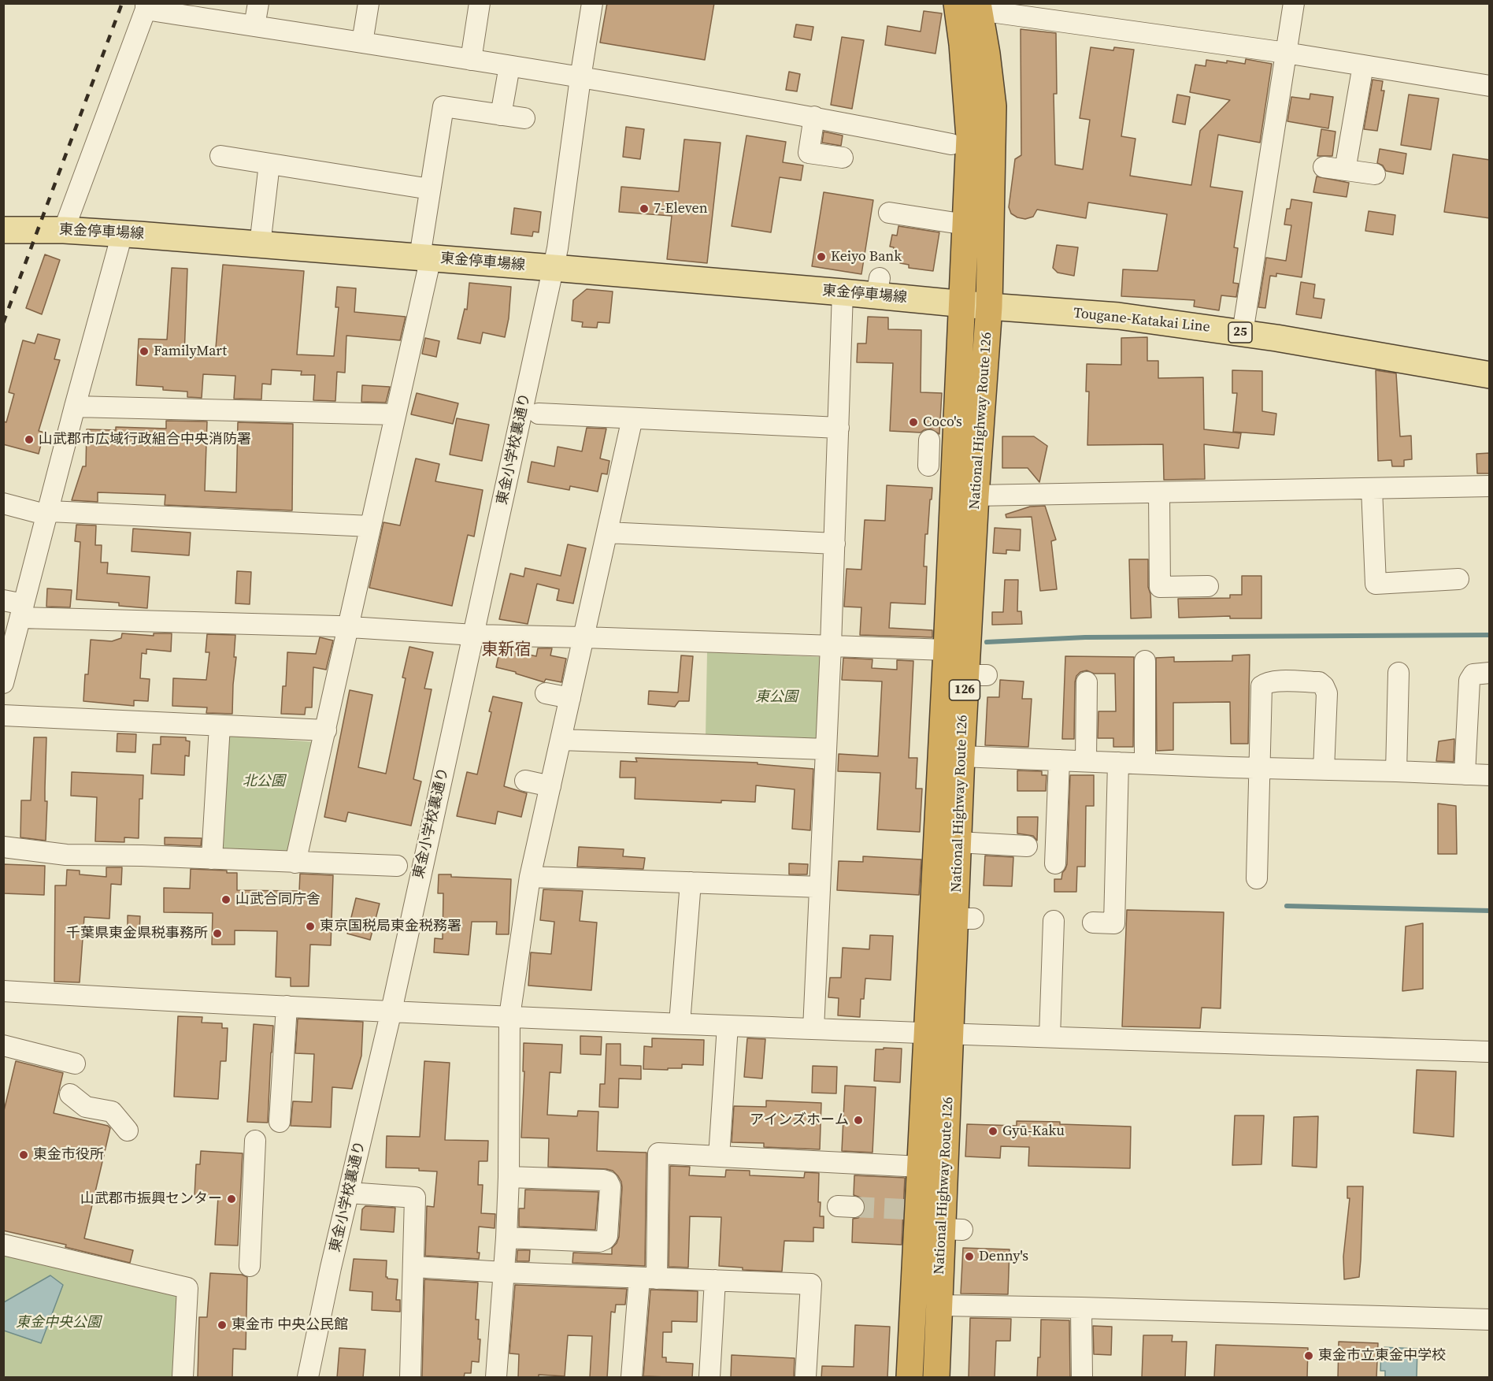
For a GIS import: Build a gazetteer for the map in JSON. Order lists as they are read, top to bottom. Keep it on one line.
{"streets":{"highway":["National Highway Route 126","126"],"main road":["東金停車場線","Tougane-Katakai Line","25"],"street":["東金小学校裏通り"]},"crossings":[["東金停車場線","25"],["東金停車場線","National Highway Route 126"],["東金停車場線","東金小学校裏通り"],["Tougane-Katakai Line","25"],["Tougane-Katakai Line","National Highway Route 126"],["25","National Highway Route 126"]],"districts":["東新宿"],"parks":["東公園","北公園","東金中央公園"],"places":["7-Eleven","Keiyo Bank","FamilyMart","Coco's","山武郡市広域行政組合中央消防署","山武合同庁舎","東京国税局東金税務署","千葉県東金県税事務所","アインズホーム","Gyū-Kaku","東金市役所","山武郡市振興センター","Denny's","東金市 中央公民館","東金市立東金中学校"]}
